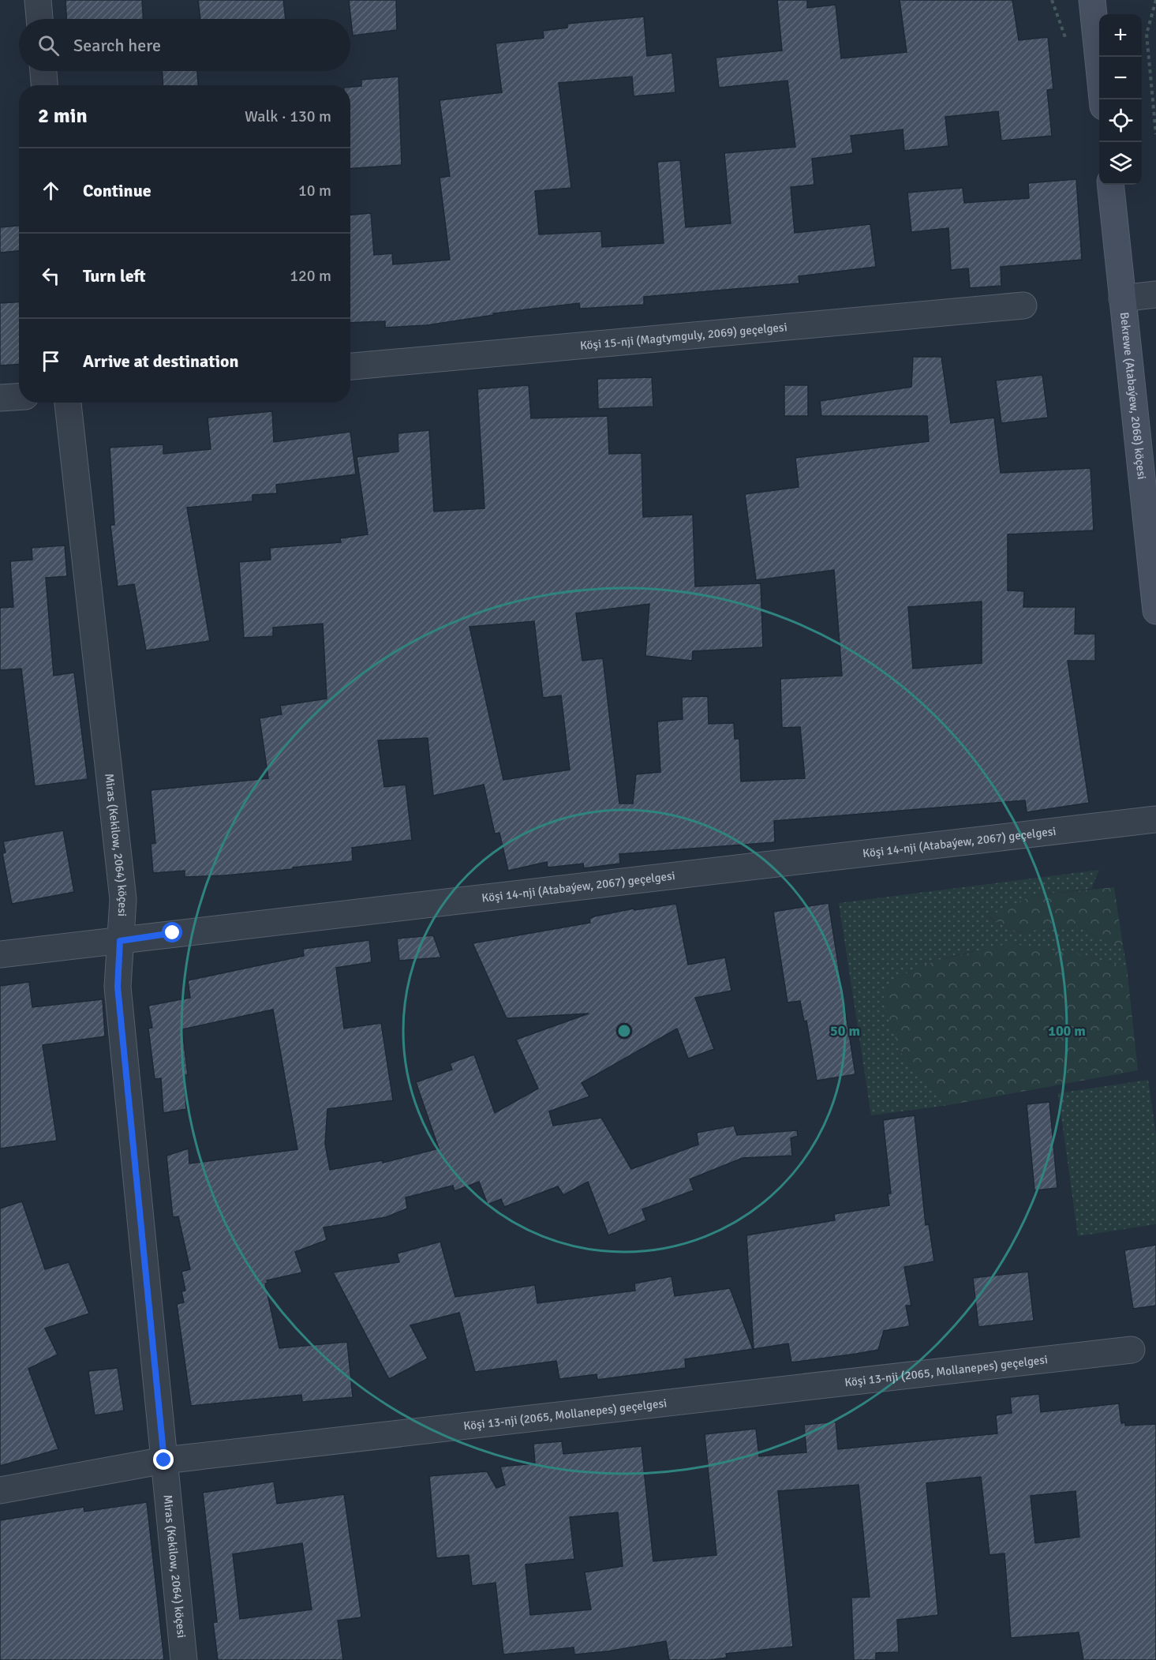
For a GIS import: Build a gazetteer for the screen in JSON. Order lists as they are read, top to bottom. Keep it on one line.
{"streets":{"main road":["Bekrewe (Atabaýew, 2068) köçesi"],"street":["Köşi 15-nji (Magtymguly, 2069) geçelgesi","Köşi 14-nji (Atabaýew, 2067) geçelgesi","Miras (Kekilow, 2064) köçesi","Köşi 13-nji (2065, Mollanepes) geçelgesi"]},"crossings":[["Köşi 14-nji (Atabaýew, 2067) geçelgesi","Miras (Kekilow, 2064) köçesi"],["Miras (Kekilow, 2064) köçesi","Köşi 13-nji (2065, Mollanepes) geçelgesi"]],"page":{"map_buttons":["+","−"],"search":"Search here","heading":["2 min","Walk · 130 m"],"list":[["Continue","10 m"],["Turn left","120 m"],"Arrive at destination"]},"rings":["50 m","100 m"]}
